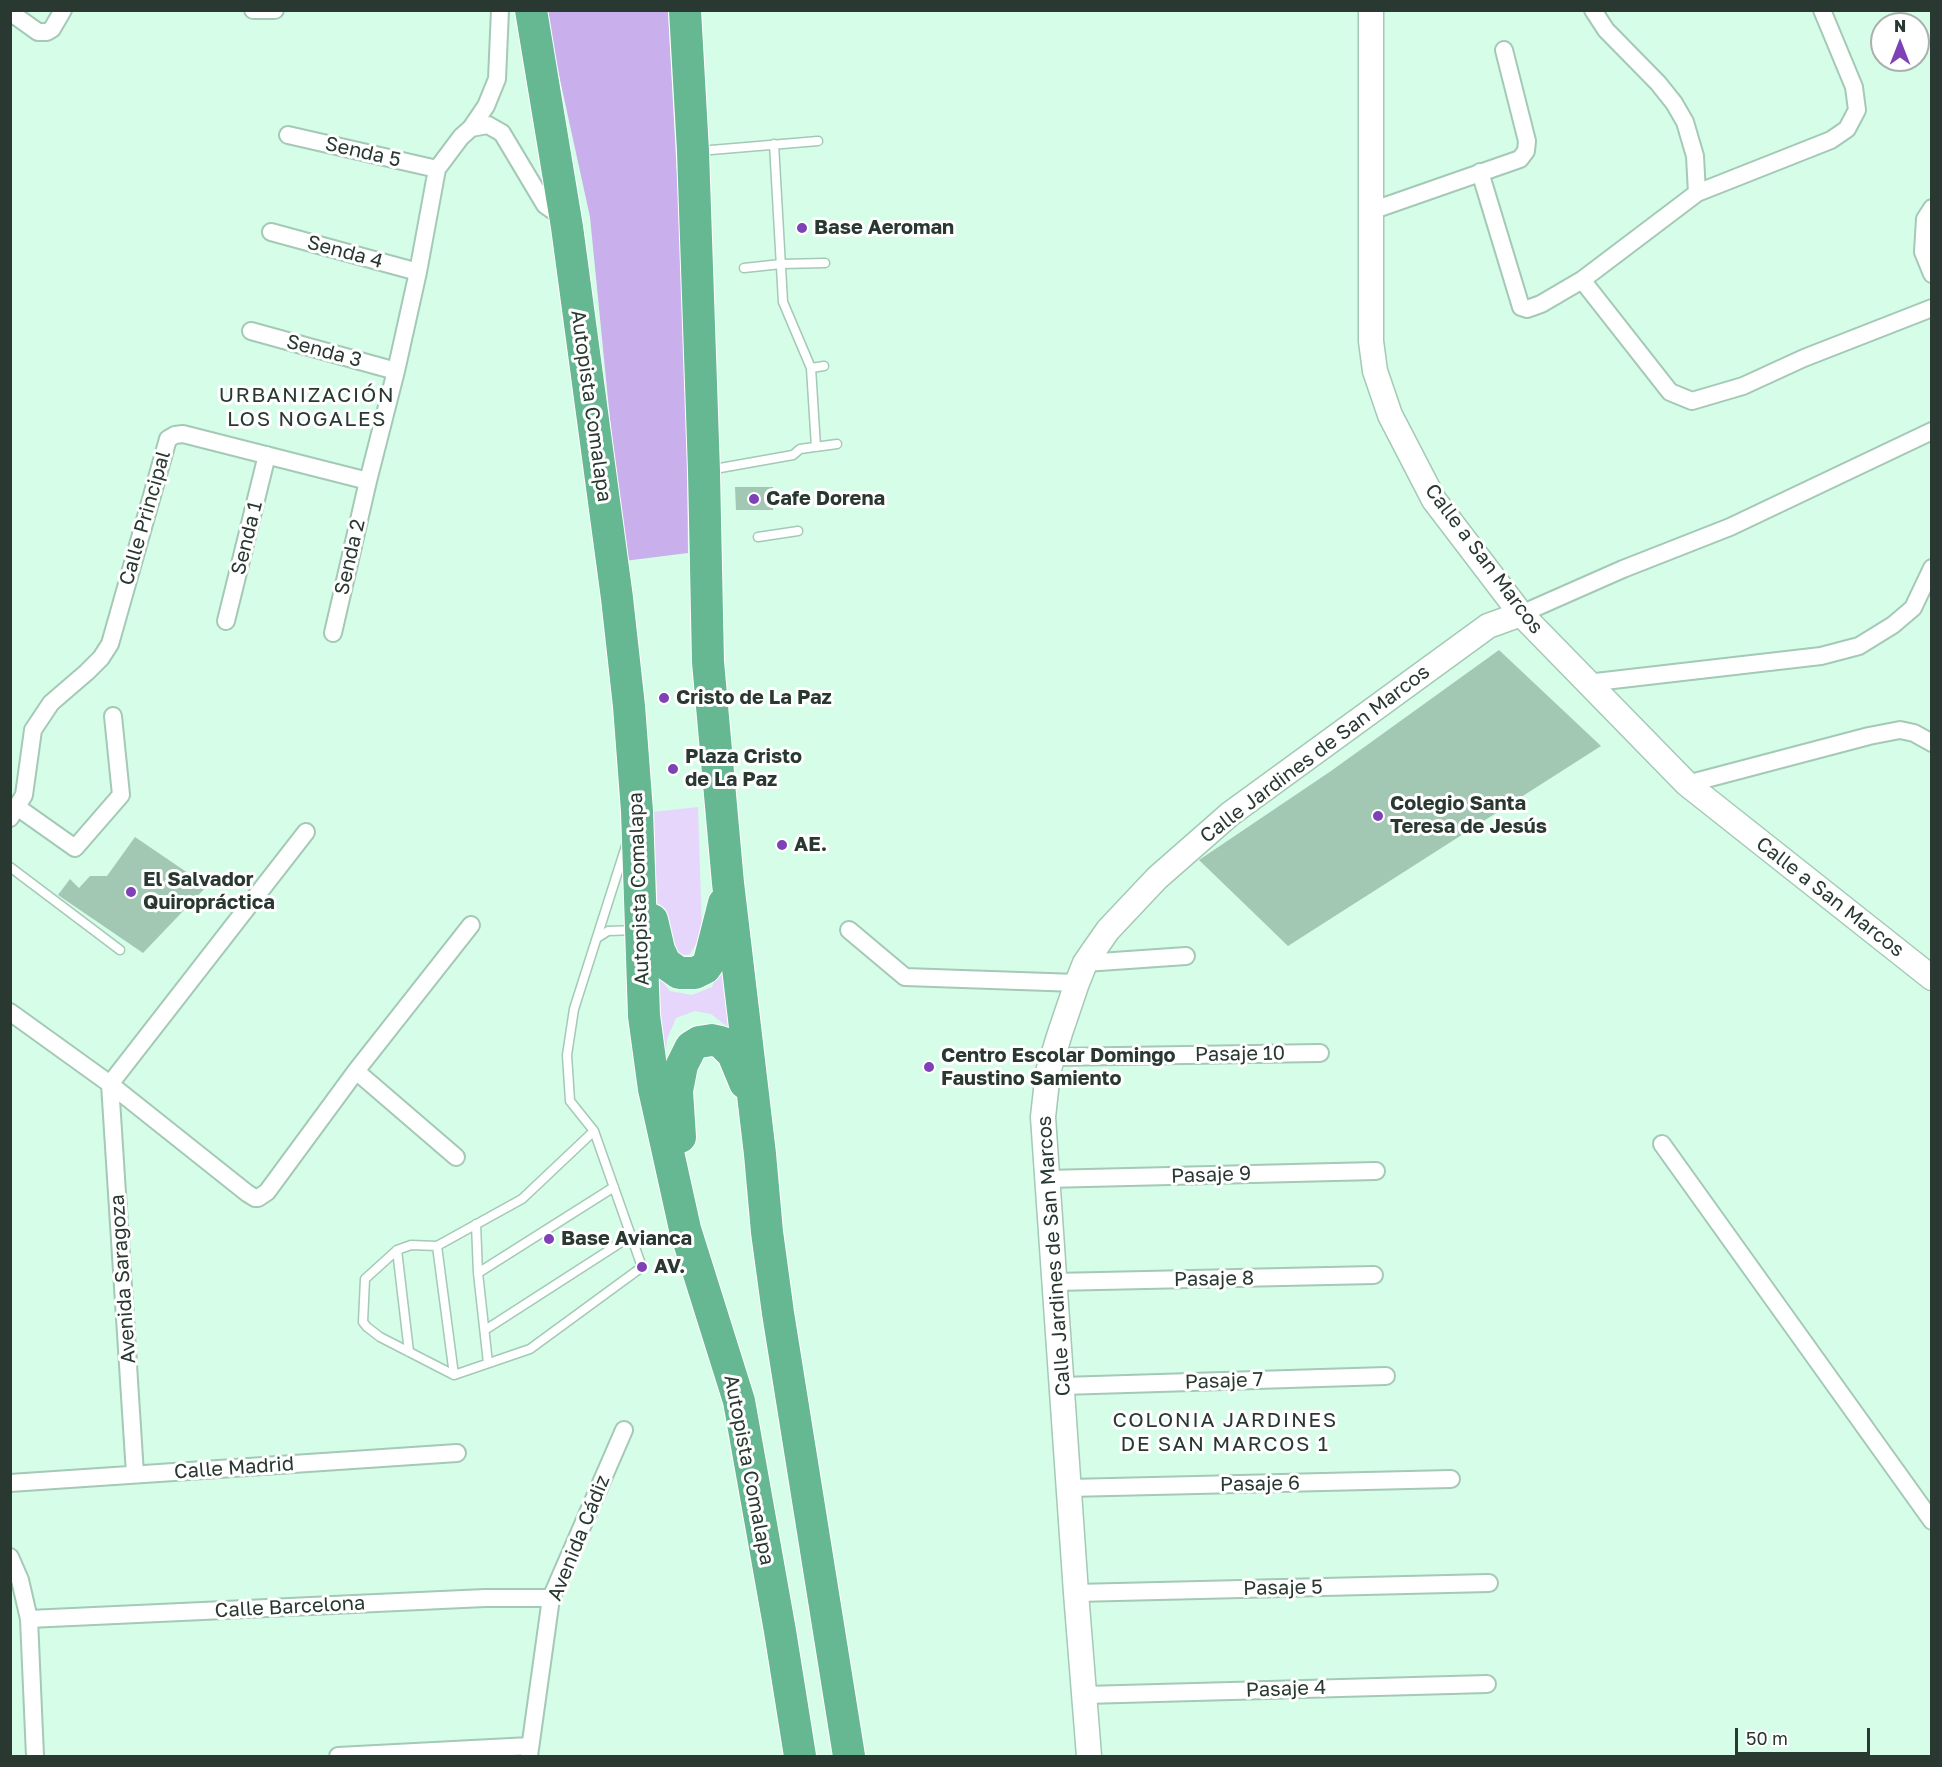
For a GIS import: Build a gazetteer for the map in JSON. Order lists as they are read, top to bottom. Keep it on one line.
{"streets":{"highway":["Autopista Comalapa"],"main road":["Calle a San Marcos","Calle Jardines de San Marcos"],"street":["Senda 5","Senda 4","Senda 3","Calle Principal","Senda 1","Senda 2","Pasaje 10","Pasaje 9","Avenida Saragoza","Pasaje 8","Pasaje 7","Calle Madrid","Pasaje 6","Avenida Cádiz","Pasaje 5","Calle Barcelona","Pasaje 4"]},"crossings":[["Calle Principal","Senda 1"],["Calle Principal","Senda 2"],["Calle a San Marcos","Calle Jardines de San Marcos"],["Calle Jardines de San Marcos","Pasaje 10"],["Calle Jardines de San Marcos","Pasaje 9"],["Calle Jardines de San Marcos","Pasaje 8"],["Calle Jardines de San Marcos","Pasaje 7"],["Calle Jardines de San Marcos","Pasaje 6"],["Calle Jardines de San Marcos","Pasaje 5"],["Calle Jardines de San Marcos","Pasaje 4"],["Avenida Saragoza","Calle Madrid"],["Avenida Cádiz","Calle Barcelona"]],"districts":["URBANIZACIÓN LOS NOGALES","COLONIA JARDINES DE SAN MARCOS 1"],"places":["Base Aeroman","Cafe Dorena","Cristo de La Paz","Plaza Cristo de La Paz","Colegio Santa Teresa de Jesús","AE.","El Salvador Quiropráctica","Centro Escolar Domingo Faustino Samiento","Base Avianca","AV."],"scale_bar":"50 m","north":"top"}
